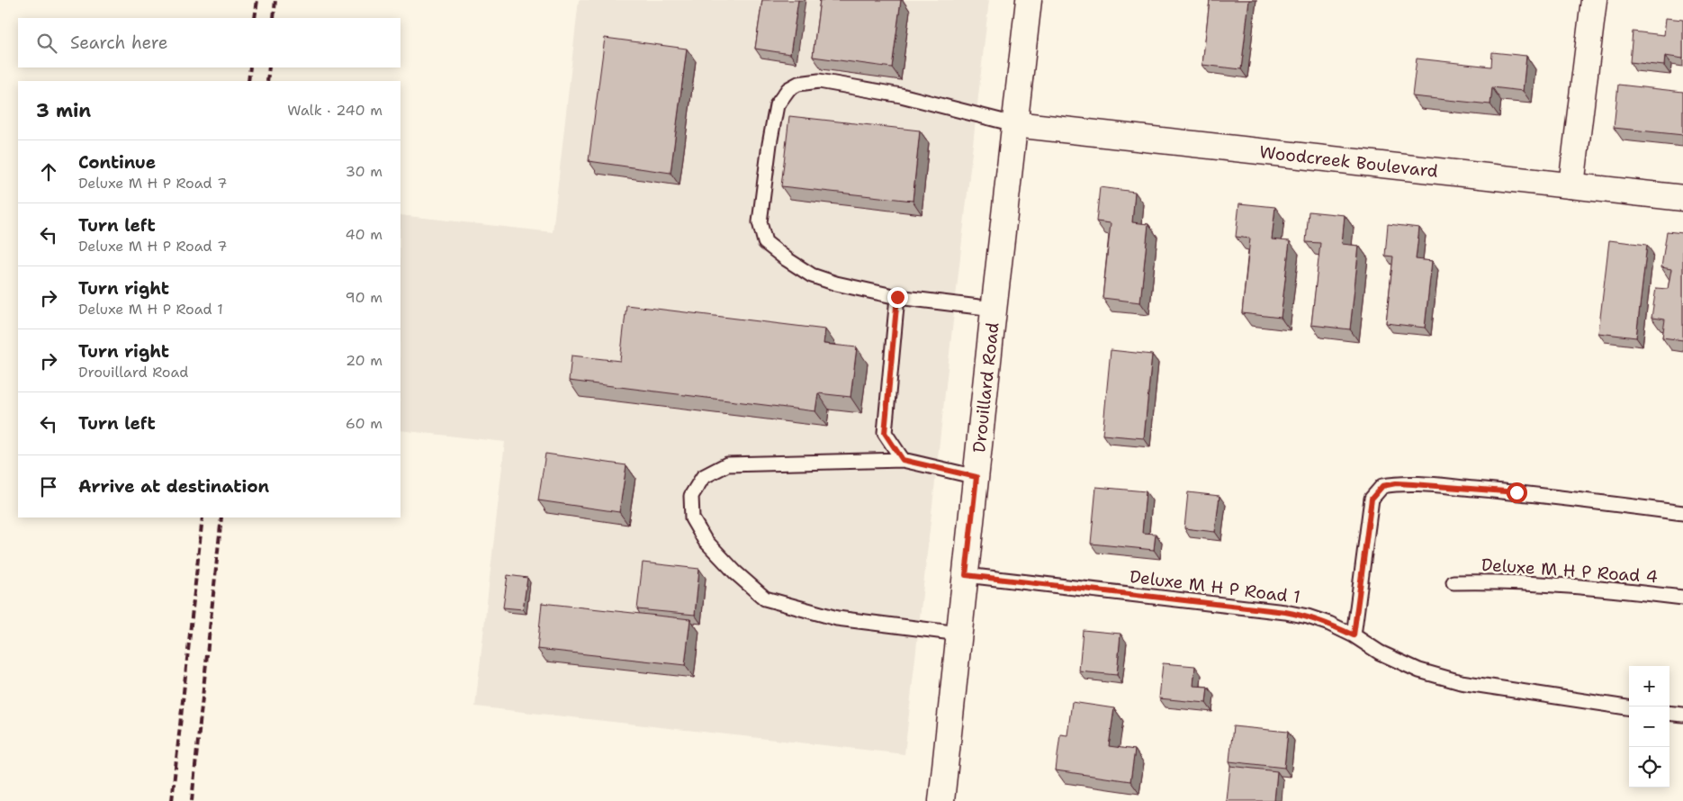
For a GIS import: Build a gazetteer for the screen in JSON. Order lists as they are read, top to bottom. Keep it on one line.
{"streets":{"street":["Woodcreek Boulevard","Drouillard Road"],"lane":["Deluxe M H P Road 4","Deluxe M H P Road 1"]},"crossings":[["Woodcreek Boulevard","Drouillard Road"],["Drouillard Road","Deluxe M H P Road 1"]],"page":{"search":"Search here","heading":["3 min","Walk · 240 m"],"list":[["Continue","Deluxe M H P Road 7","30 m"],["Turn left","Deluxe M H P Road 7","40 m"],["Turn right","Deluxe M H P Road 1","90 m"],["Turn right","Drouillard Road","20 m"],["Turn left","60 m"],"Arrive at destination"],"map_buttons":["+","−"]}}
